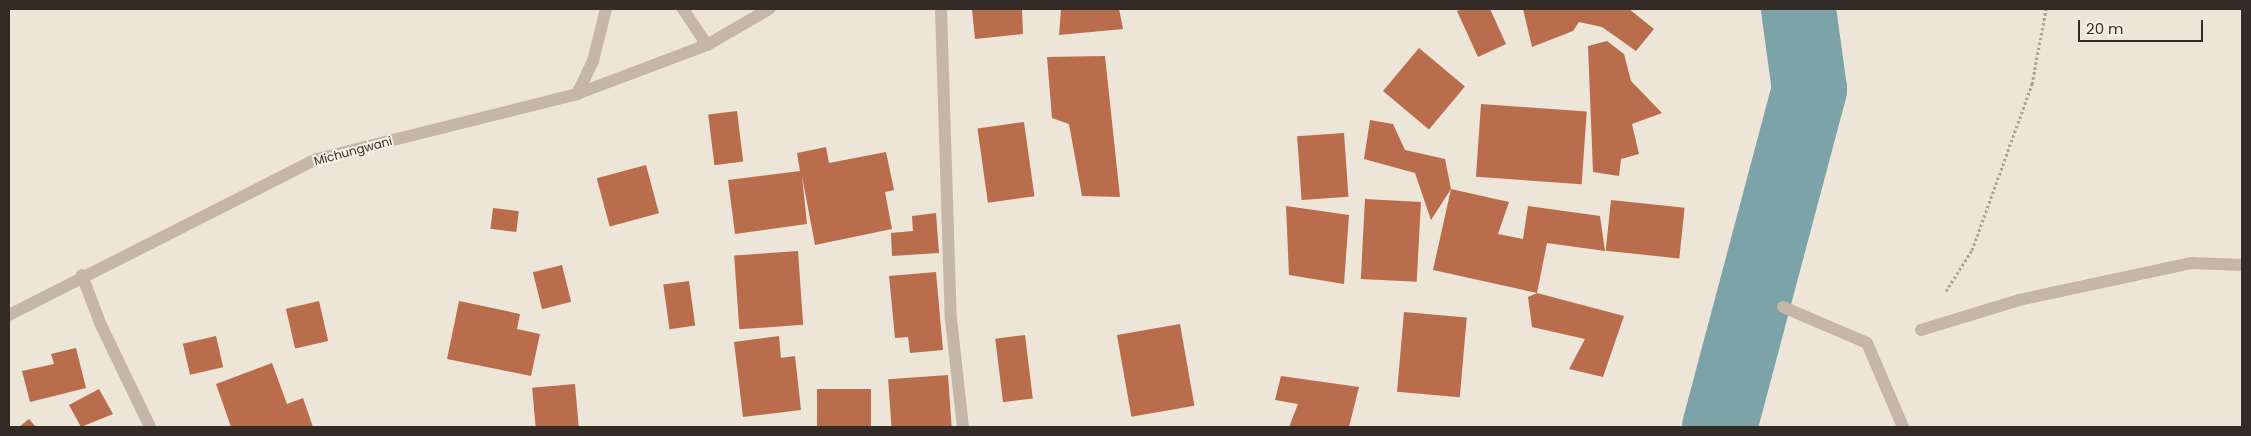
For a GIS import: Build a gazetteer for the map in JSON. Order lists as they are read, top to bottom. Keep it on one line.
{"streets":{"street":["Michungwani"]},"scale_bar":"20 m"}
